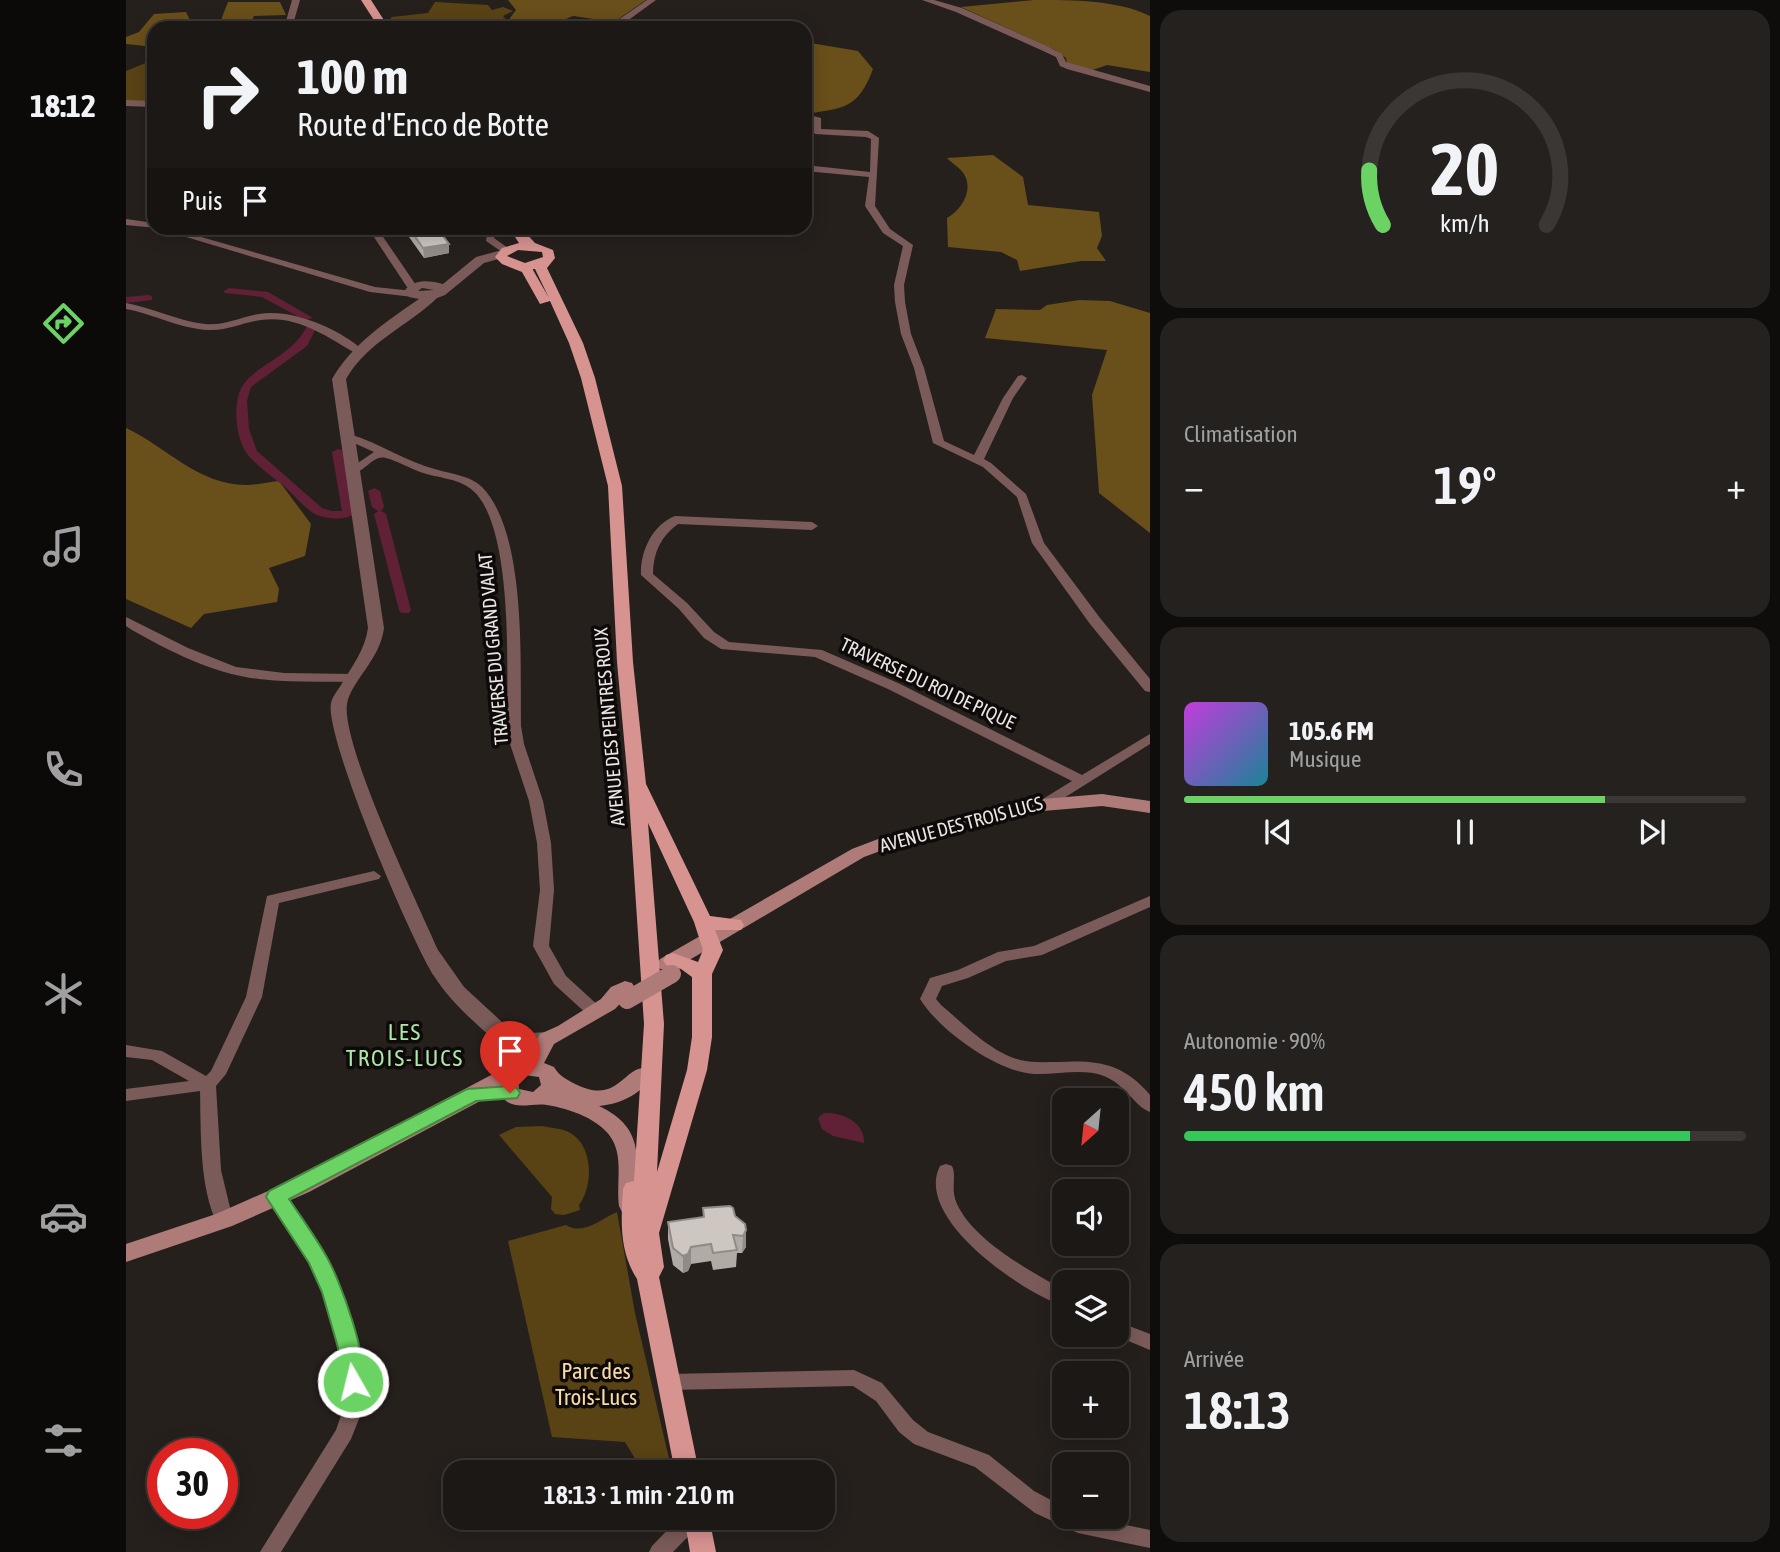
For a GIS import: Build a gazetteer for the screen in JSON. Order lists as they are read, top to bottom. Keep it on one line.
{"streets":{"main road":["AVENUE DES PEINTRES ROUX","AVENUE DES TROIS LUCS"],"street":["TRAVERSE DU GRAND VALAT","TRAVERSE DU ROI DE PIQUE"]},"crossings":[["TRAVERSE DU GRAND VALAT","AVENUE DES TROIS LUCS"],["TRAVERSE DU ROI DE PIQUE","AVENUE DES TROIS LUCS"]],"districts":["LES TROIS-LUCS"],"parks":["Parc des Trois-Lucs"],"north":"bottom left","page":{"tabs":"18:12","turn":["100 m","Route d'Enco de Botte"],"then":"Puis","tile":["Climatisation",["Autonomie · 90%","450 km"],["Arrivée","18:13"]],"heat":["−","19°","+"],"song":["105.6 FM","Musique"],"map_buttons":["+","−"],"limit":"30","trip":"18:13 · 1 min · 210 m","gauge":["20","km/h"]}}
